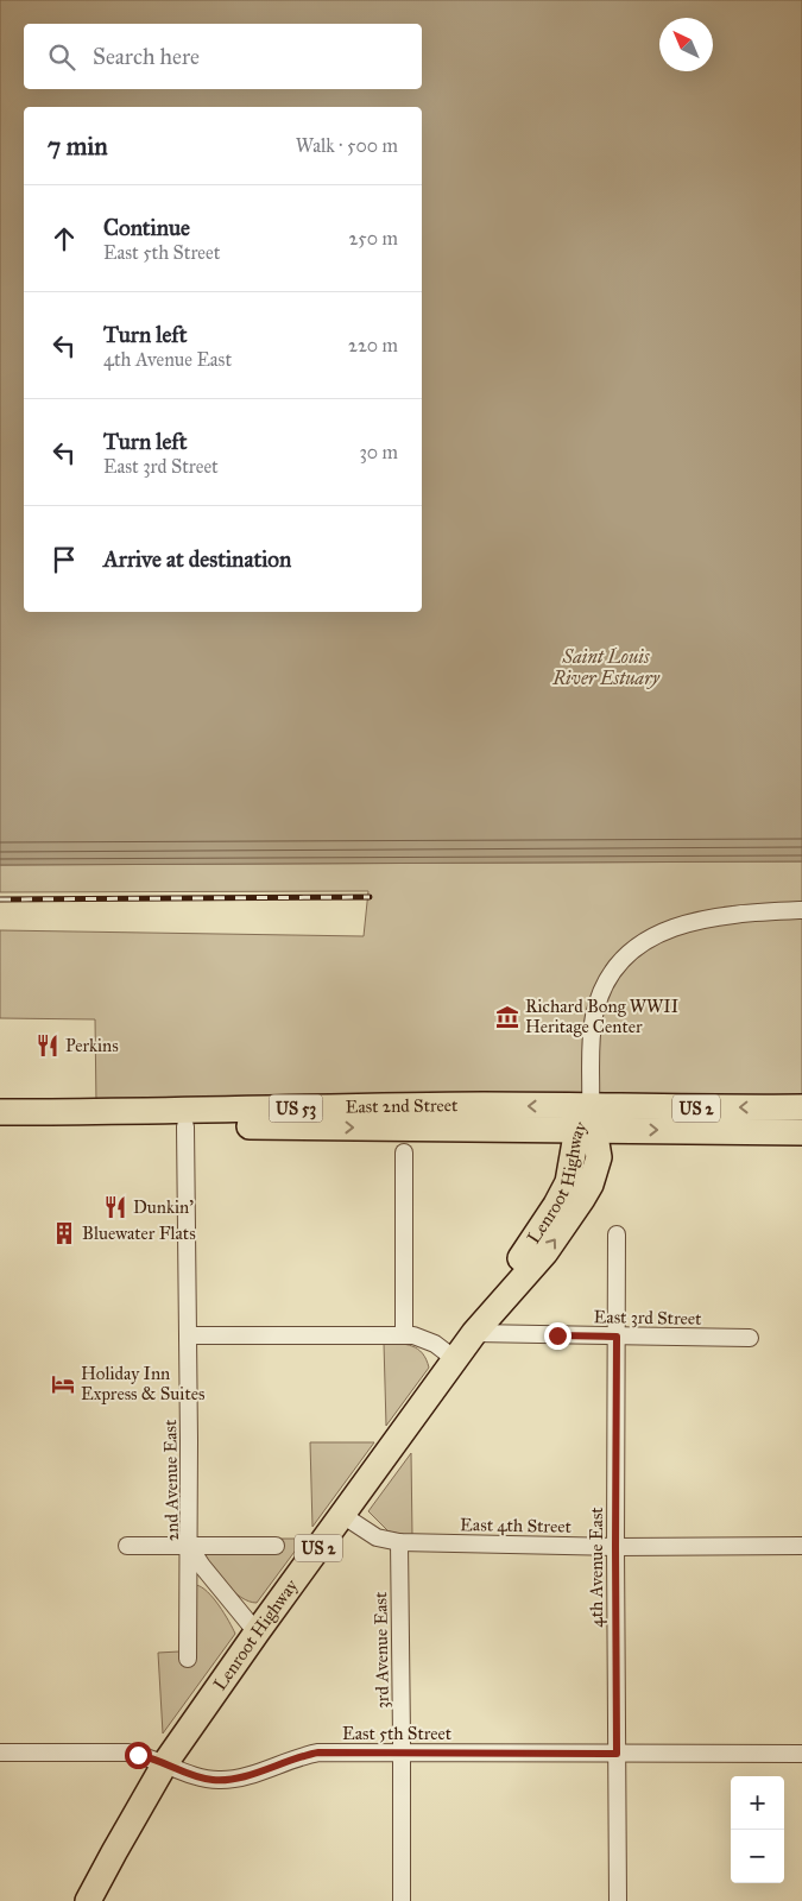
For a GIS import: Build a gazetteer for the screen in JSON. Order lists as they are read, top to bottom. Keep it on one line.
{"streets":{"highway":["East 2nd Street","US 53","US 2","Lenroot Highway"],"street":["East 3rd Street","2nd Avenue East","East 4th Street","4th Avenue East","3rd Avenue East","East 5th Street"]},"crossings":[["East 2nd Street","Lenroot Highway"],["East 2nd Street","2nd Avenue East"],["Lenroot Highway","East 3rd Street"],["Lenroot Highway","2nd Avenue East"],["Lenroot Highway","East 4th Street"],["Lenroot Highway","East 5th Street"],["East 3rd Street","4th Avenue East"],["East 4th Street","4th Avenue East"],["East 4th Street","3rd Avenue East"],["4th Avenue East","East 5th Street"],["3rd Avenue East","East 5th Street"]],"water":["Saint Louis River Estuary"],"places":{"museum":["Richard Bong WWII Heritage Center"],"restaurant":["Perkins","Dunkin'"],"building":["Bluewater Flats"],"hotel":["Holiday Inn Express & Suites"]},"north":"top left","page":{"search":"Search here","heading":["7 min","Walk · 500 m"],"list":[["Continue","East 5th Street","250 m"],["Turn left","4th Avenue East","220 m"],["Turn left","East 3rd Street","30 m"],"Arrive at destination"],"map_buttons":["+","−"]}}
